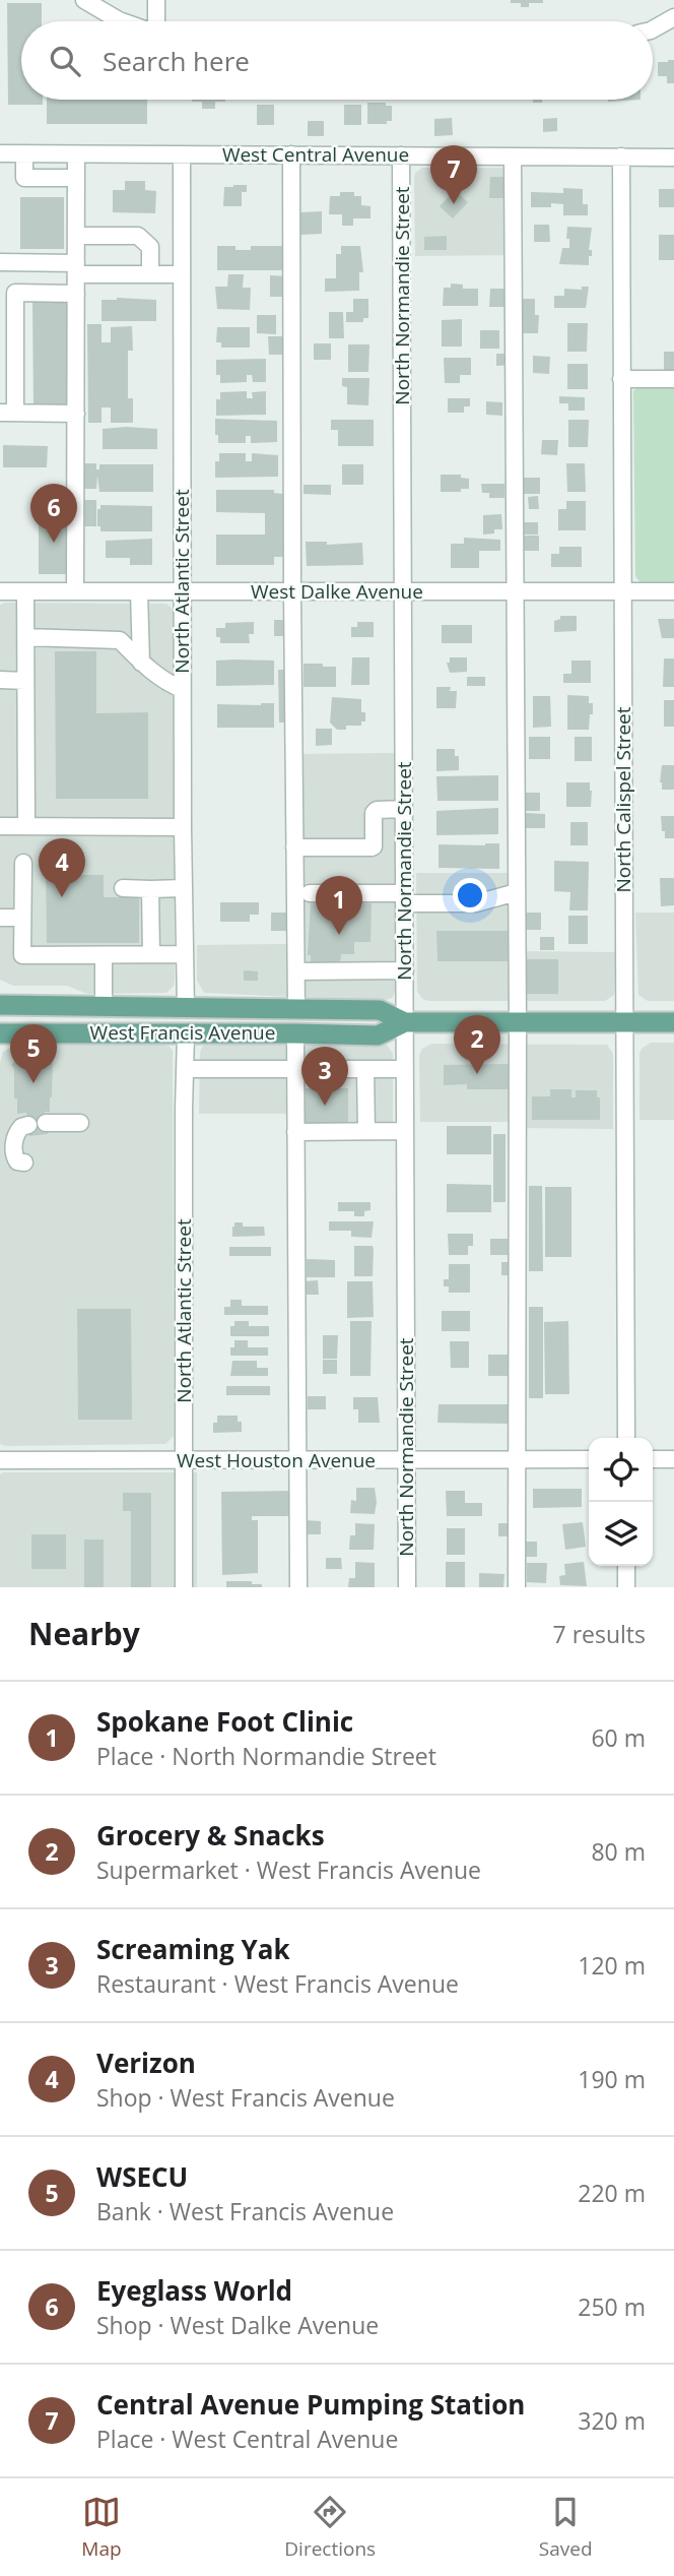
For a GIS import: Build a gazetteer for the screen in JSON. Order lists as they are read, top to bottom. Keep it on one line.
{"streets":{"main road":["West Francis Avenue"],"street":["West Central Avenue","North Normandie Street","North Atlantic Street","West Dalke Avenue","North Calispel Street","West Houston Avenue"]},"crossings":[["West Central Avenue","North Normandie Street"],["West Central Avenue","North Atlantic Street"],["West Central Avenue","North Calispel Street"],["North Normandie Street","West Dalke Avenue"],["North Normandie Street","West Francis Avenue"],["North Normandie Street","West Houston Avenue"],["North Atlantic Street","West Dalke Avenue"],["North Atlantic Street","West Francis Avenue"],["North Atlantic Street","West Houston Avenue"],["West Dalke Avenue","North Calispel Street"],["North Calispel Street","West Francis Avenue"]],"page":{"search":"Search here","pins":["7","6","4","1","2","5","3"],"heading":["Nearby","7 results"],"list":[{"mark":"1","name":"Spokane Foot Clinic","note":"Place · North Normandie Street","value":"60 m"},{"mark":"2","name":"Grocery & Snacks","note":"Supermarket · West Francis Avenue","value":"80 m"},{"mark":"3","name":"Screaming Yak","note":"Restaurant · West Francis Avenue","value":"120 m"},{"mark":"4","name":"Verizon","note":"Shop · West Francis Avenue","value":"190 m"},{"mark":"5","name":"WSECU","note":"Bank · West Francis Avenue","value":"220 m"},{"mark":"6","name":"Eyeglass World","note":"Shop · West Dalke Avenue","value":"250 m"},{"mark":"7","name":"Central Avenue Pumping Station","note":"Place · West Central Avenue","value":"320 m"}],"nav":["Map","Directions","Saved"]}}
